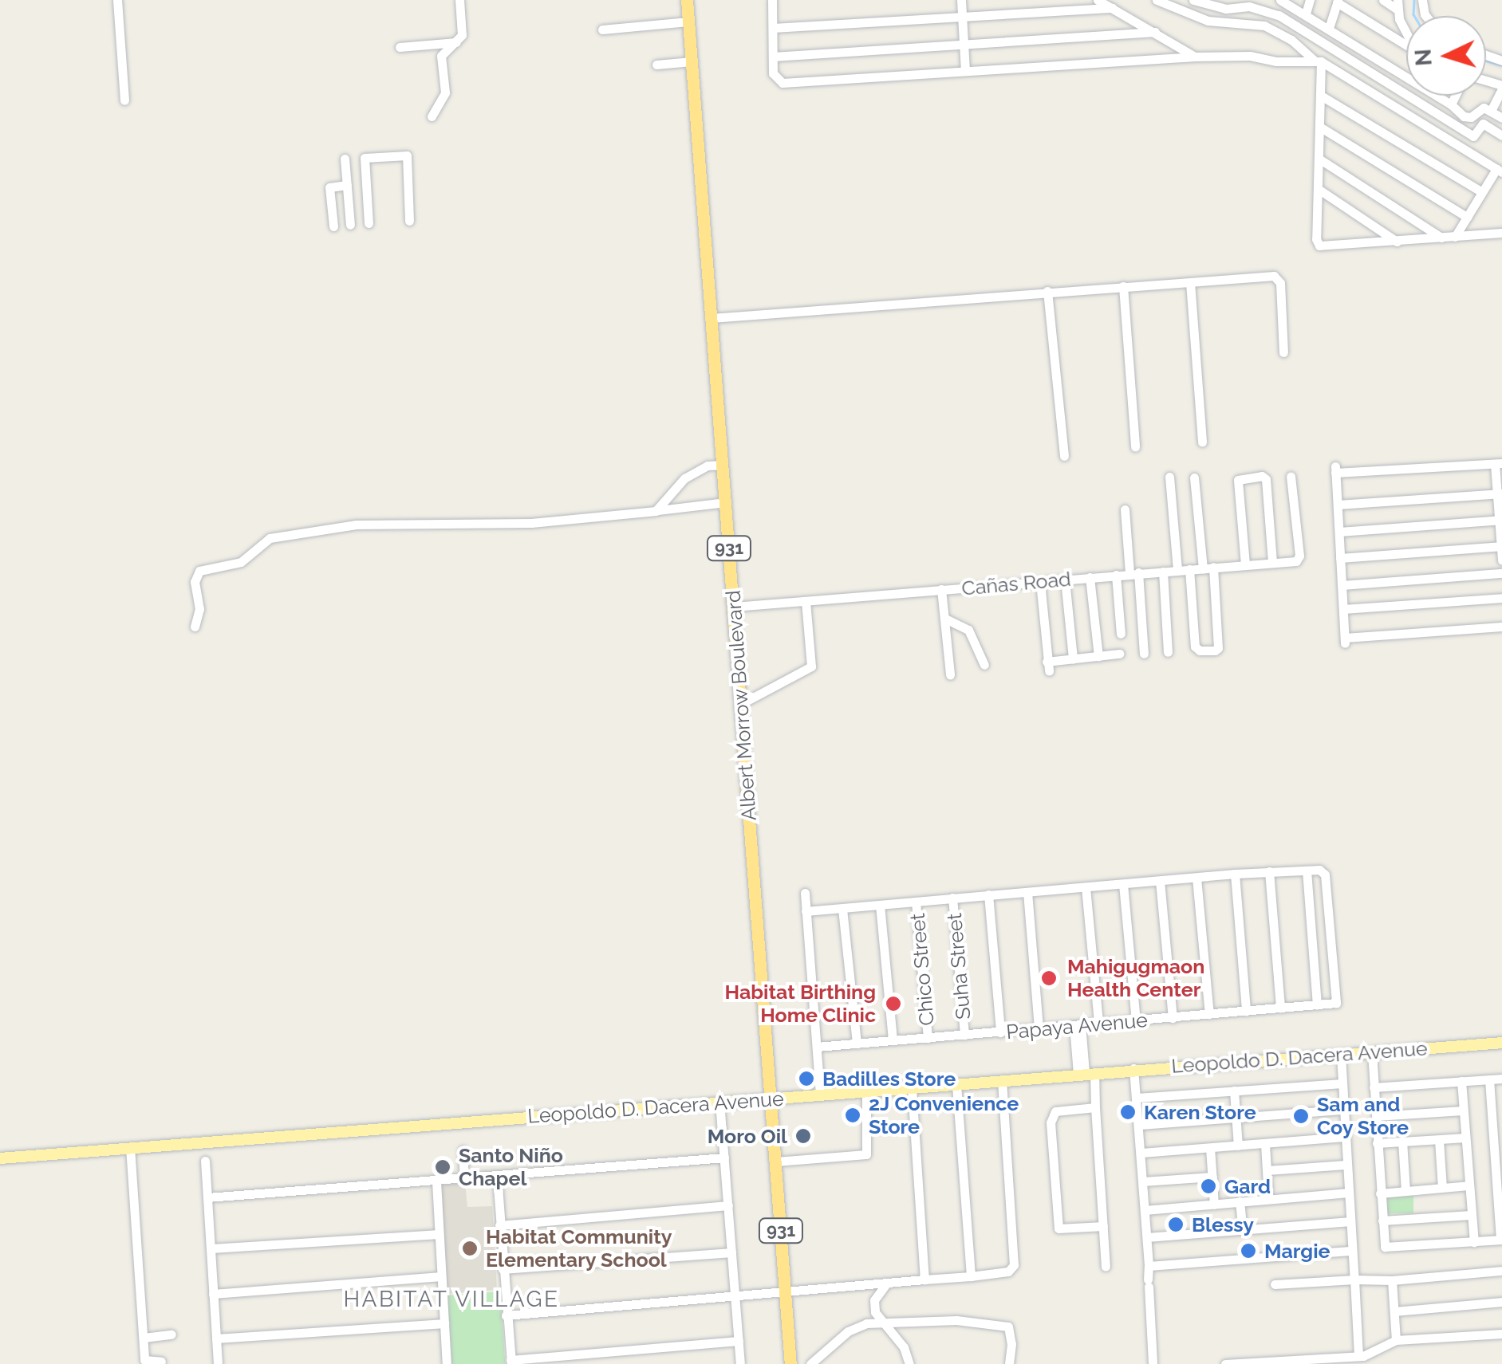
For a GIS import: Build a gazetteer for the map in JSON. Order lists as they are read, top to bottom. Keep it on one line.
{"streets":{"highway":["931","Albert Morrow Boulevard"],"main road":["Leopoldo D. Dacera Avenue"],"street":["Cañas Road","Suha Street","Chico Street","Papaya Avenue"]},"crossings":[["Cañas Road","Albert Morrow Boulevard"],["Albert Morrow Boulevard","Leopoldo D. Dacera Avenue"],["Suha Street","Papaya Avenue"],["Chico Street","Papaya Avenue"]],"districts":["HABITAT VILLAGE"],"places":["Mahigugmaon Health Center","Habitat Birthing Home Clinic","Badilles Store","Karen Store","2J Convenience Store","Sam and Coy Store","Moro Oil","Santo Niño Chapel","Gard","Blessy","Habitat Community Elementary School","Margie"],"north":"left"}
